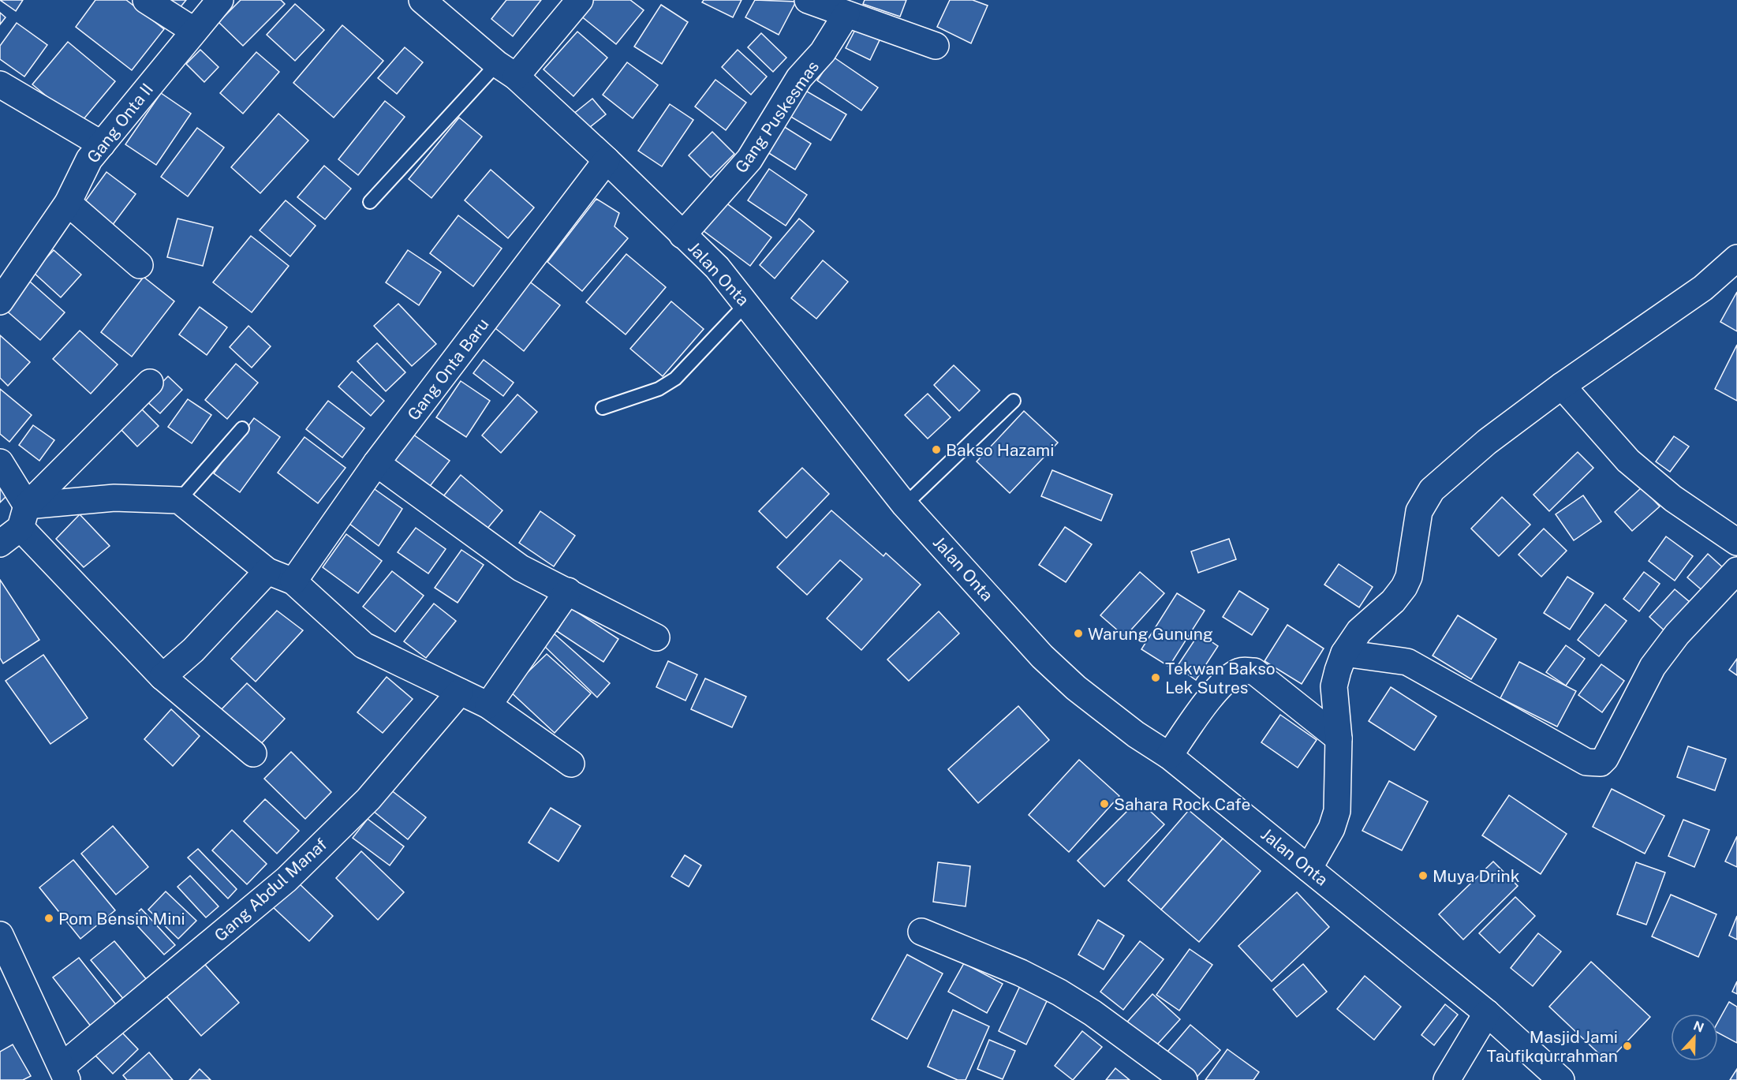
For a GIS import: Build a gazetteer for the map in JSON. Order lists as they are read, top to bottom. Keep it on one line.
{"streets":{"street":["Gang Puskesmas","Gang Onta II","Jalan Onta","Gang Onta Baru","Gang Abdul Manaf"]},"crossings":[["Gang Puskesmas","Jalan Onta"],["Jalan Onta","Gang Onta Baru"]],"places":["Bakso Hazami","Warung Gunung","Tekwan Bakso Lek Sutres","Sahara Rock Cafe","Muya Drink","Pom Bensin Mini","Masjid Jami Taufikqurrahman"],"north":"top"}
